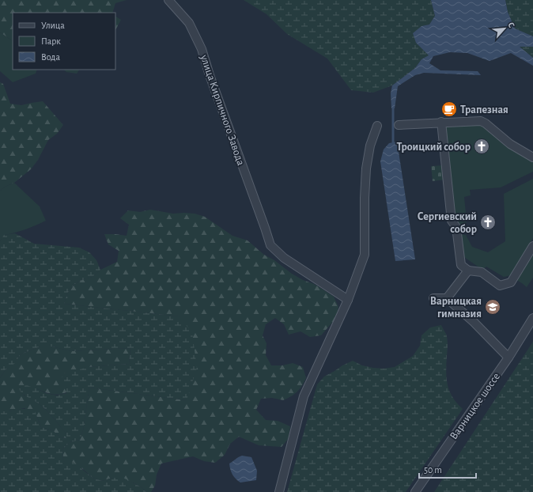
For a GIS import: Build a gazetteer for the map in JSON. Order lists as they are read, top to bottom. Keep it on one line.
{"streets":{"street":["улица Кирпичного Завода","Варницкое шоссе"]},"places":{"cafe":["Трапезная"],"church":["Троицкий собор","Сергиевский собор"],"school or university":["Варницкая гимназия"]},"legend":["Улица","Парк","Вода"],"scale_bar":"50 m","north":"top right"}
